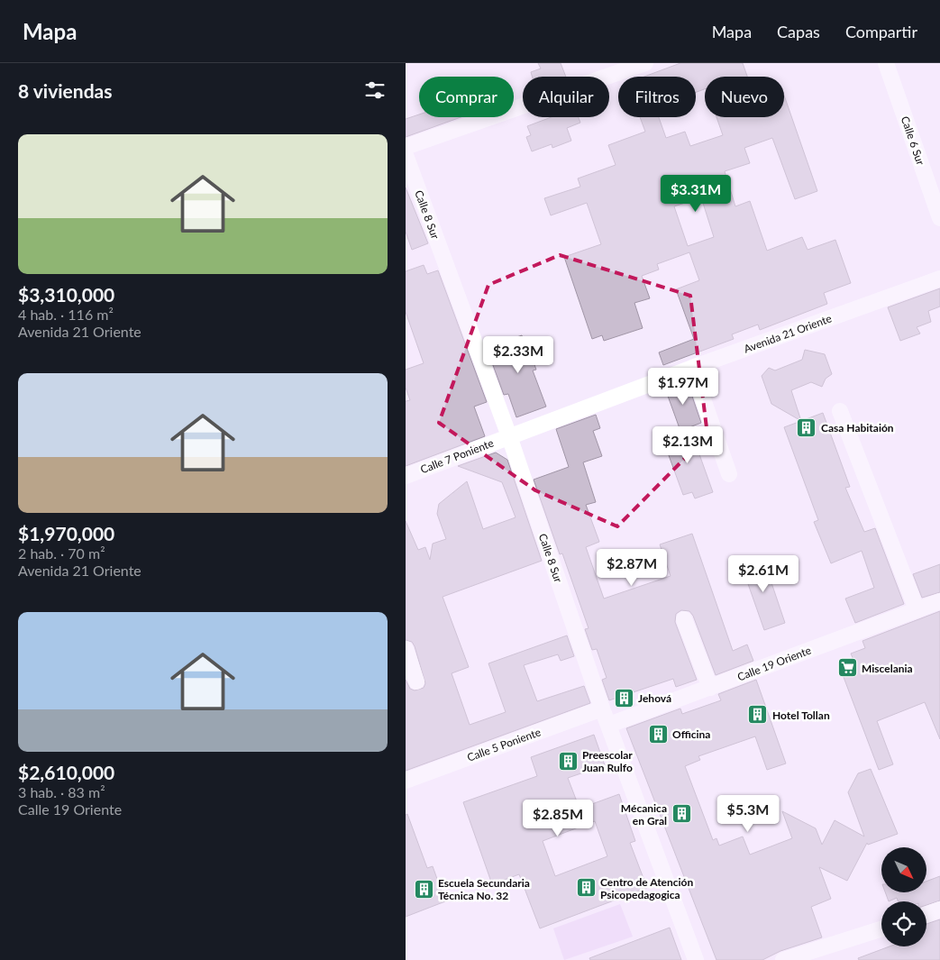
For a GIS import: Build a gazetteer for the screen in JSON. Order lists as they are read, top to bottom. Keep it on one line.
{"streets":{"street":["Calle 6 Sur","Calle 8 Sur","Avenida 21 Oriente","Calle 7 Poniente","Calle 19 Oriente","Calle 5 Poniente"]},"crossings":[["Calle 8 Sur","Avenida 21 Oriente"],["Calle 8 Sur","Calle 7 Poniente"],["Calle 8 Sur","Calle 19 Oriente"],["Calle 8 Sur","Calle 5 Poniente"],["Avenida 21 Oriente","Calle 7 Poniente"]],"places":{"building":["Casa Habitaión","Jehová","Hotel Tollan","Officina","Preescolar Juan Rulfo","Mécanica en Gral","Centro de Atención Psicopedagogica","Escuela Secundaria Técnica No. 32"],"supermarket":["Miscelania"]},"north":"bottom right","page":{"header":"Mapa","nav":["Mapa","Capas","Compartir"],"heading":"8 viviendas","chip":["Comprar","Alquilar","Filtros","Nuevo"],"list":[{"name":"$3,310,000","note":"4 hab. · 116 m² · Avenida 21 Oriente"},{"name":"$1,970,000","note":"2 hab. · 70 m² · Avenida 21 Oriente"},{"name":"$2,610,000","note":"3 hab. · 83 m² · Calle 19 Oriente"}],"price":["$3.31M","$2.33M","$1.97M","$2.13M","$2.87M","$2.61M","$5.3M","$2.85M"]}}
